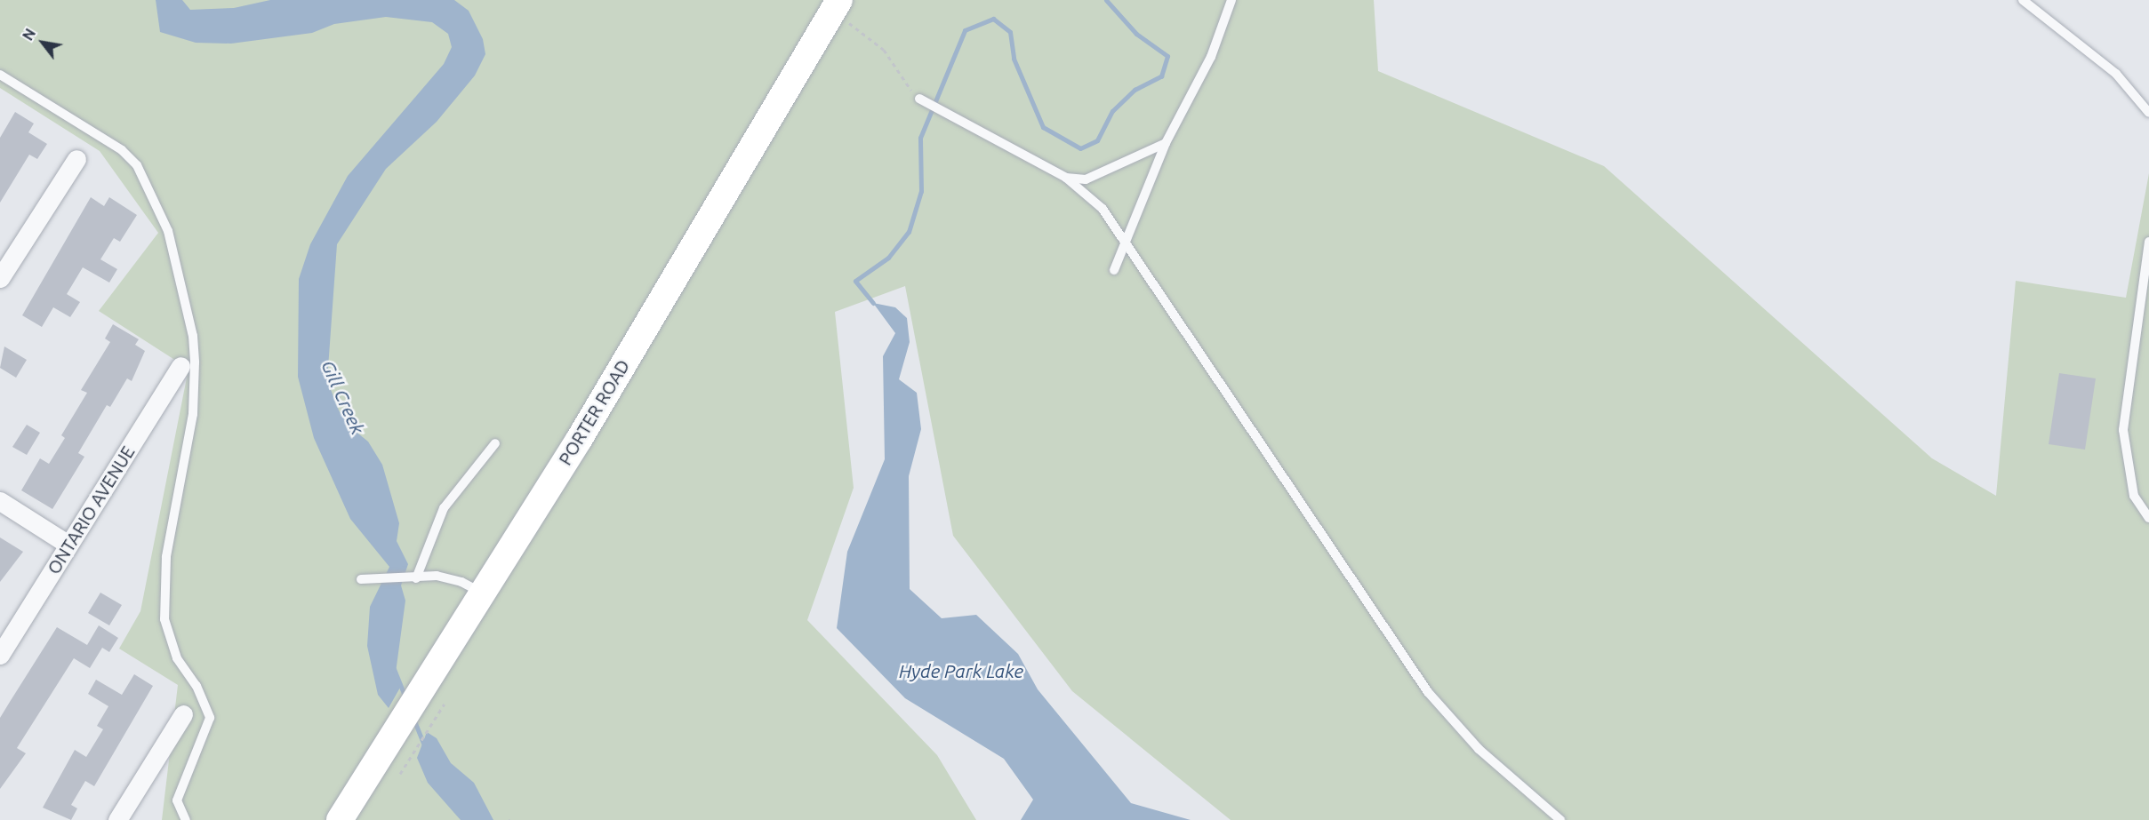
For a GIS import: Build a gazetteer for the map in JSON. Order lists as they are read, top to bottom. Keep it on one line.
{"streets":{"main road":["PORTER ROAD"],"street":["ONTARIO AVENUE"]},"water":["Gill Creek","Hyde Park Lake"],"north":"top left"}
